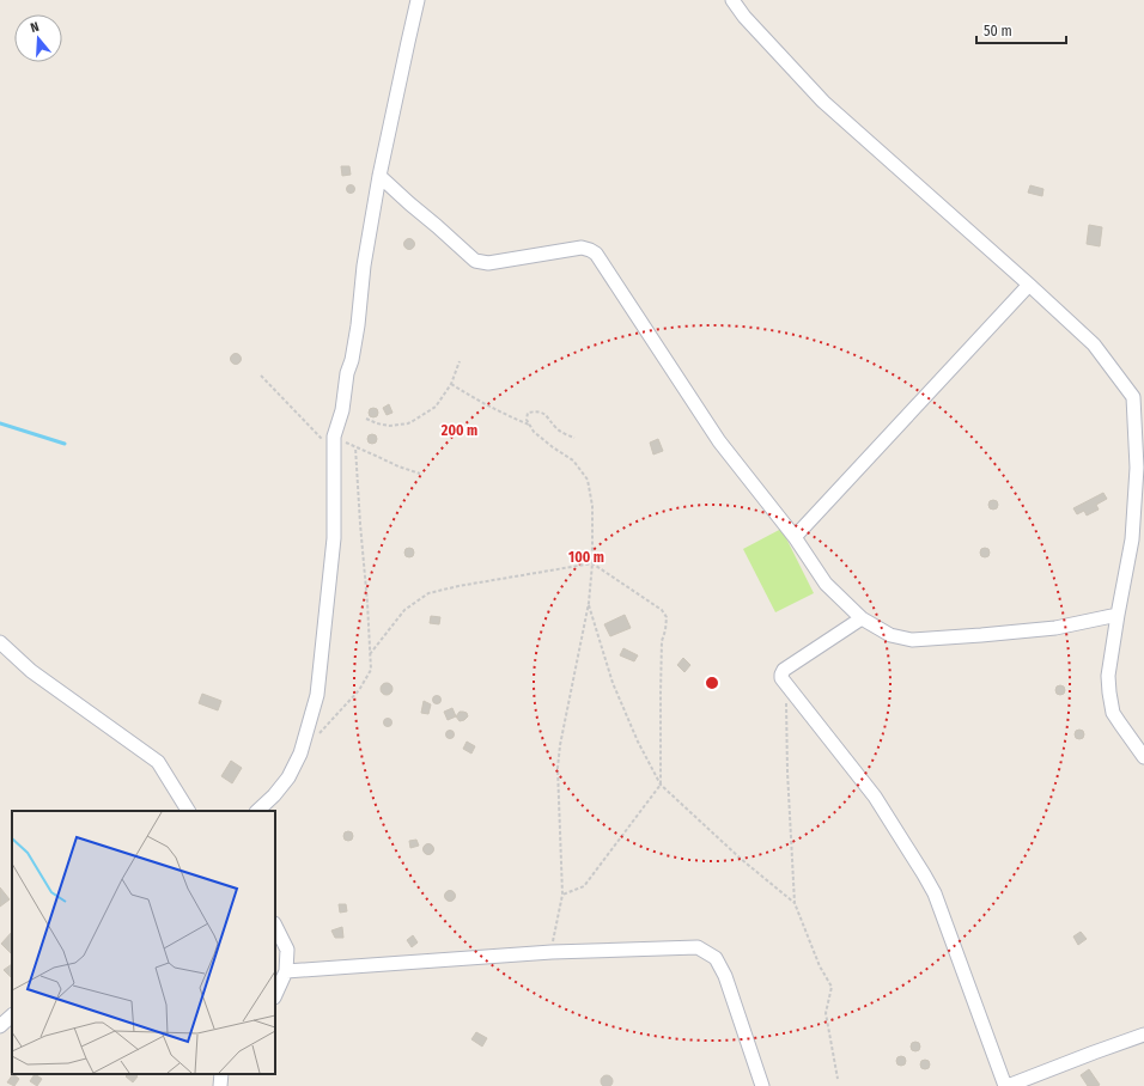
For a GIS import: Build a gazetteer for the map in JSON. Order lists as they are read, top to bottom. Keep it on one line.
{"scale_bar":"50 m","north":"top","rings":["200 m","100 m"]}
